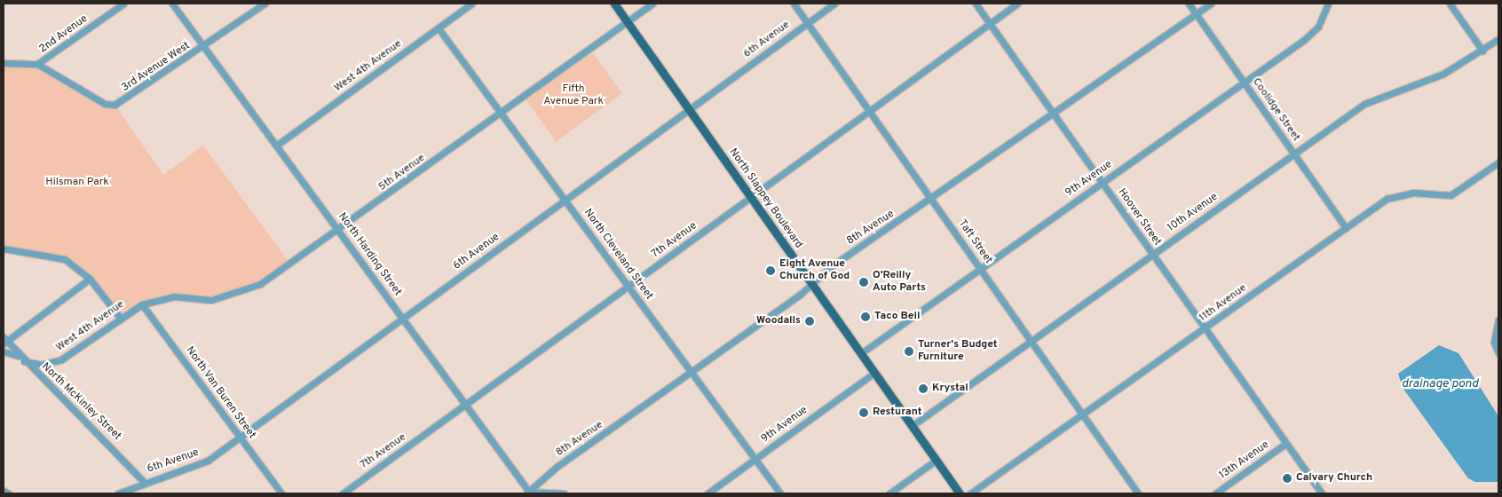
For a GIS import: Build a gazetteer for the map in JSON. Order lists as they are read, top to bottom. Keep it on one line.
{"streets":{"main road":["North Slappey Boulevard"],"street":["2nd Avenue","6th Avenue","West 4th Avenue","3rd Avenue West","Coolidge Street","5th Avenue","9th Avenue","10th Avenue","Hoover Street","8th Avenue","7th Avenue","Taft Street","North Harding Street","North Cleveland Street","11th Avenue","North Van Buren Street","North McKinley Street","13th Avenue"]},"crossings":[["2nd Avenue","3rd Avenue West"],["6th Avenue","North Slappey Boulevard"],["6th Avenue","Taft Street"],["6th Avenue","North Harding Street"],["6th Avenue","North Cleveland Street"],["6th Avenue","North Van Buren Street"],["6th Avenue","North McKinley Street"],["West 4th Avenue","5th Avenue"],["West 4th Avenue","North Harding Street"],["West 4th Avenue","North Cleveland Street"],["West 4th Avenue","North Van Buren Street"],["West 4th Avenue","North McKinley Street"],["3rd Avenue West","North Harding Street"],["Coolidge Street","9th Avenue"],["Coolidge Street","10th Avenue"],["Coolidge Street","8th Avenue"],["Coolidge Street","11th Avenue"],["5th Avenue","North Slappey Boulevard"],["5th Avenue","North Harding Street"],["5th Avenue","North Cleveland Street"],["5th Avenue","North Van Buren Street"],["9th Avenue","North Slappey Boulevard"],["9th Avenue","Hoover Street"],["9th Avenue","Taft Street"],["9th Avenue","North Cleveland Street"],["North Slappey Boulevard","10th Avenue"],["North Slappey Boulevard","8th Avenue"],["North Slappey Boulevard","7th Avenue"],["10th Avenue","Hoover Street"],["10th Avenue","Taft Street"],["Hoover Street","8th Avenue"],["Hoover Street","7th Avenue"],["Hoover Street","11th Avenue"],["Hoover Street","13th Avenue"],["8th Avenue","Taft Street"],["8th Avenue","North Harding Street"],["8th Avenue","North Cleveland Street"],["7th Avenue","Taft Street"],["7th Avenue","North Harding Street"],["7th Avenue","North Cleveland Street"],["Taft Street","11th Avenue"]],"water":["drainage pond"],"parks":["Fifth Avenue Park","Hilsman Park"],"places":["Eight Avenue Church of God","O'Reilly Auto Parts","Taco Bell","Woodalls","Turner's Budget Furniture","Krystal","Resturant","Calvary Church"]}
